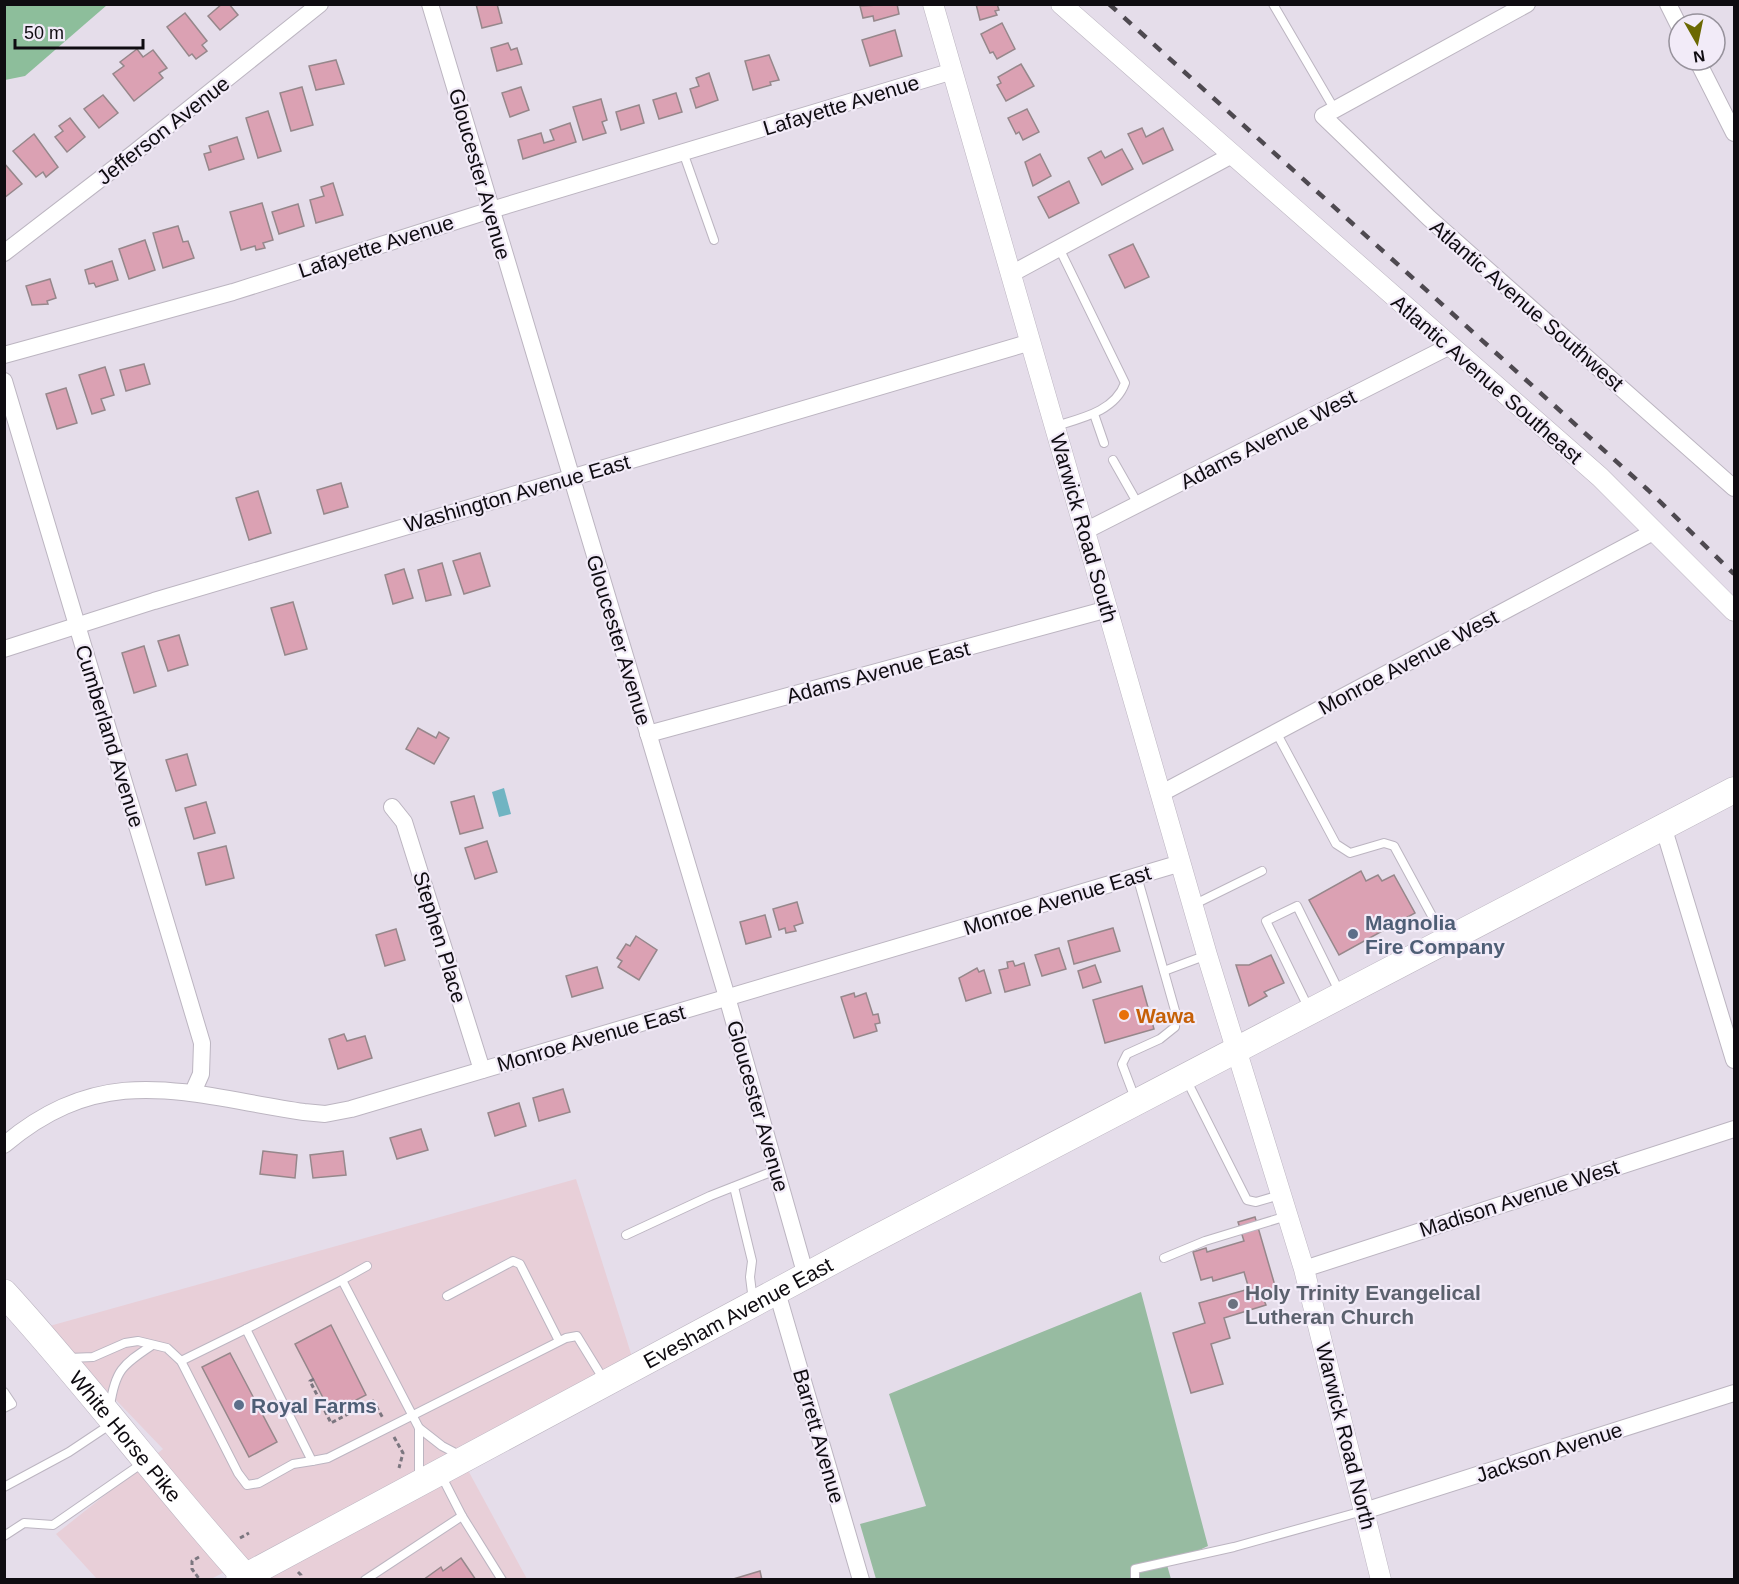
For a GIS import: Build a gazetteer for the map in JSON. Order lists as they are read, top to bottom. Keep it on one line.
{"streets":{"highway":["White Horse Pike"],"main road":["Evesham Avenue East"],"street":["Lafayette Avenue","Jefferson Avenue","Gloucester Avenue","Atlantic Avenue Southwest","Atlantic Avenue Southeast","Adams Avenue West","Washington Avenue East","Warwick Road South","Monroe Avenue West","Adams Avenue East","Cumberland Avenue","Monroe Avenue East","Stephen Place","Madison Avenue West","Barrett Avenue","Warwick Road North","Jackson Avenue"]},"crossings":[["Lafayette Avenue","Gloucester Avenue"],["Lafayette Avenue","Warwick Road South"],["Gloucester Avenue","Washington Avenue East"],["Gloucester Avenue","Adams Avenue East"],["Gloucester Avenue","Monroe Avenue East"],["Gloucester Avenue","Evesham Avenue East"],["Atlantic Avenue Southeast","Adams Avenue West"],["Atlantic Avenue Southeast","Monroe Avenue West"],["Adams Avenue West","Warwick Road South"],["Washington Avenue East","Warwick Road South"],["Washington Avenue East","Cumberland Avenue"],["Warwick Road South","Monroe Avenue West"],["Warwick Road South","Adams Avenue East"],["Warwick Road South","Monroe Avenue East"],["Warwick Road South","Evesham Avenue East"],["Warwick Road South","Warwick Road North"],["Cumberland Avenue","Monroe Avenue East"],["Monroe Avenue East","Stephen Place"],["Madison Avenue West","Warwick Road North"],["Evesham Avenue East","White Horse Pike"],["Evesham Avenue East","Barrett Avenue"],["Evesham Avenue East","Warwick Road North"],["Warwick Road North","Jackson Avenue"]],"places":["Magnolia Fire Company","Wawa","Holy Trinity Evangelical Lutheran Church","Royal Farms"],"scale_bar":"50 m","north":"bottom"}
